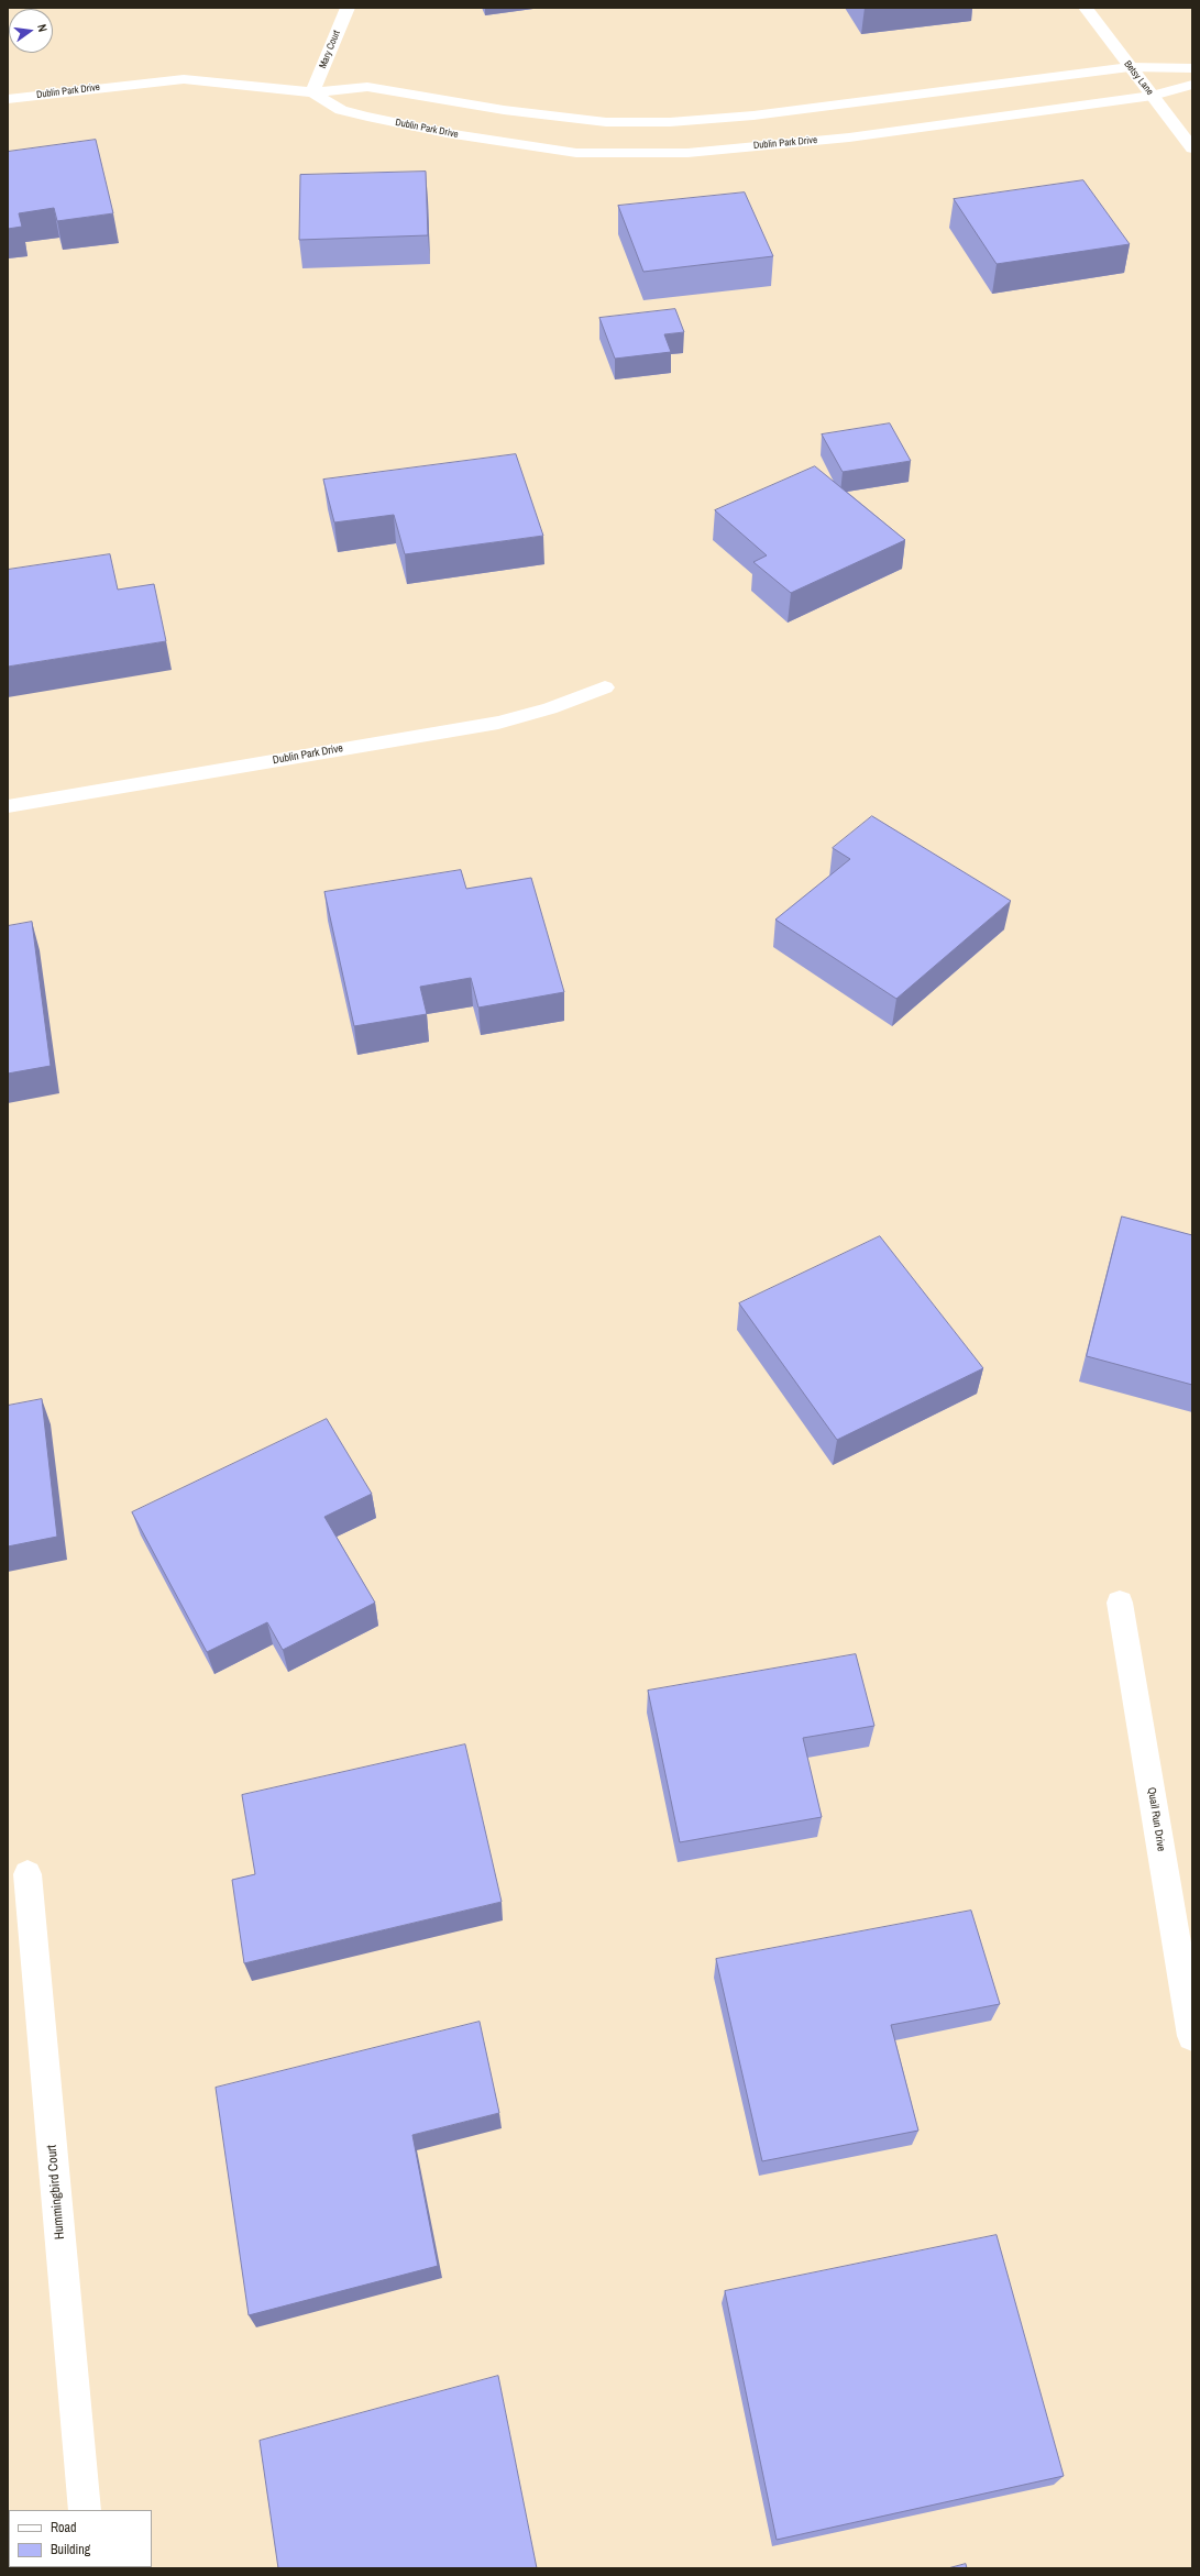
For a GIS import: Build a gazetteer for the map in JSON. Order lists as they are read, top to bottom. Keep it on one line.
{"streets":{"street":["Mary Court","Betsy Lane","Dublin Park Drive","Quail Run Drive","Hummingbird Court"]},"crossings":[["Mary Court","Dublin Park Drive"],["Betsy Lane","Dublin Park Drive"]],"legend":["Road","Building"],"north":"right"}
